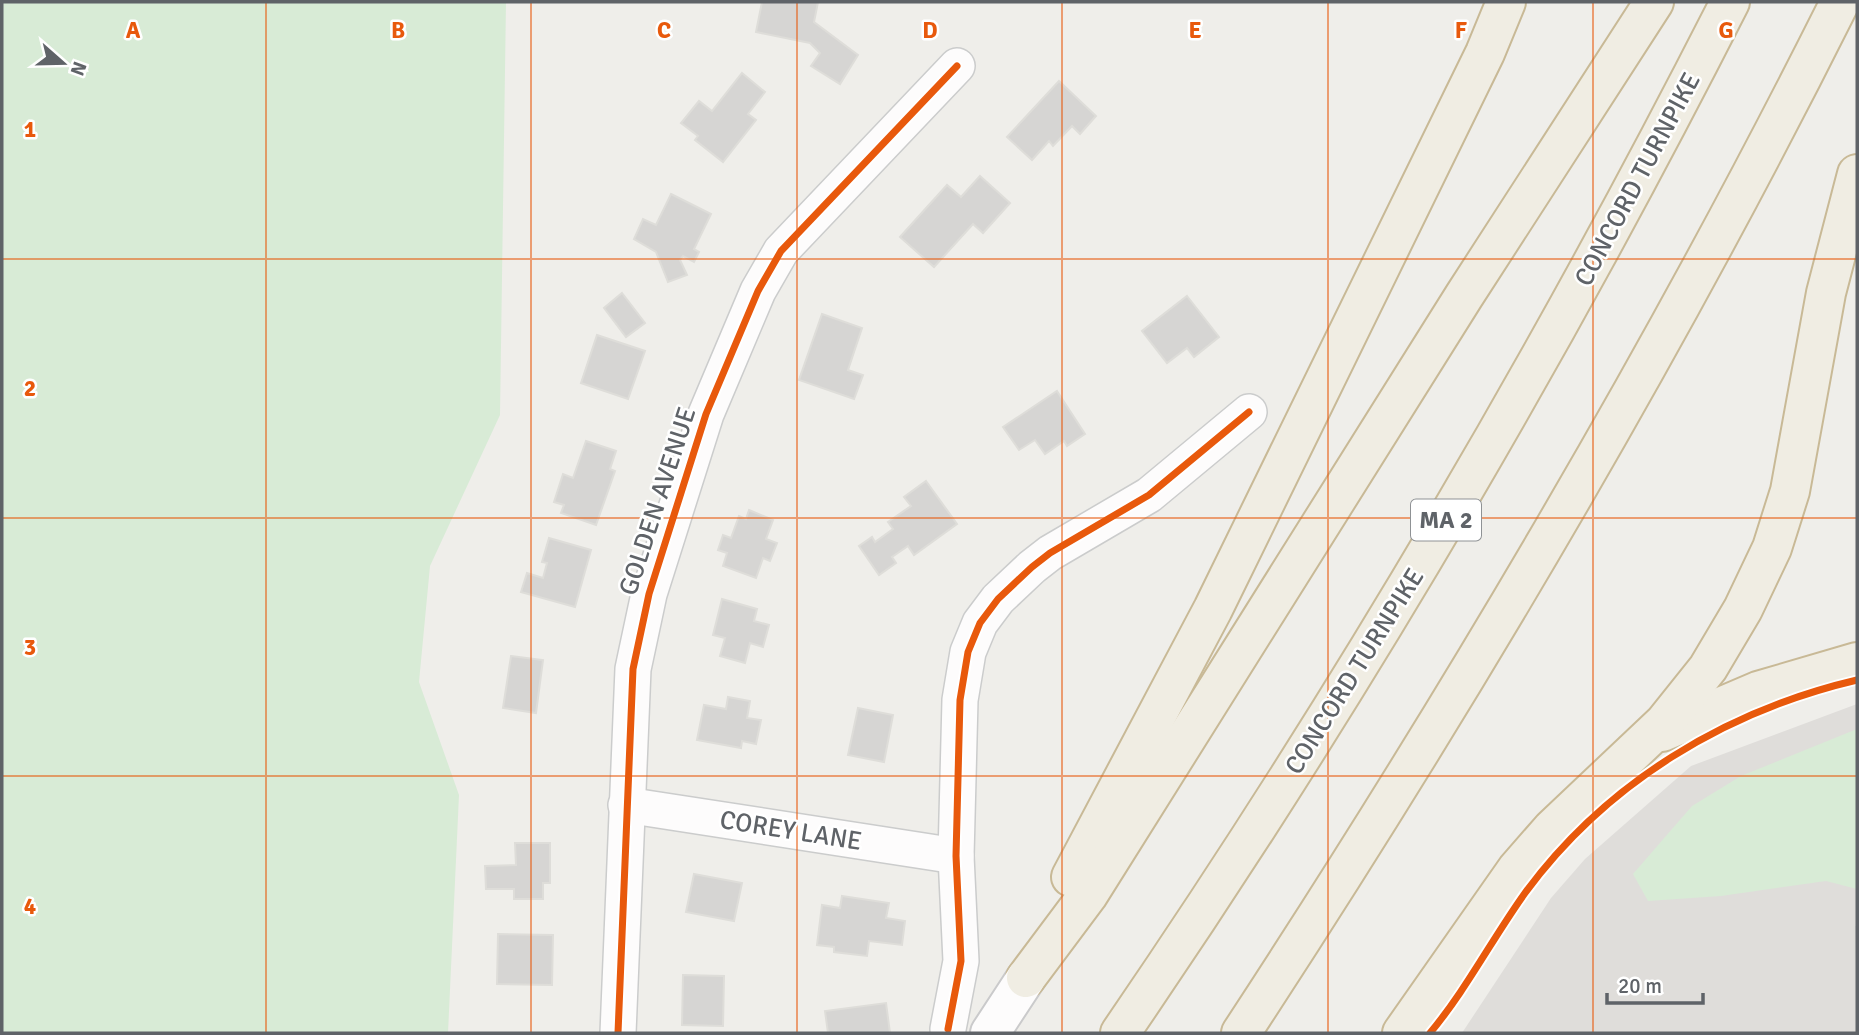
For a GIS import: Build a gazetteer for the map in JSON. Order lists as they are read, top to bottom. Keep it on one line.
{"streets":{"highway":["CONCORD TURNPIKE","MA 2"],"street":["GOLDEN AVENUE","COREY LANE"]},"crossings":[["GOLDEN AVENUE","COREY LANE"]],"scale_bar":"20 m","north":"right","grid":{"columns":["A","B","C","D","E","F","G"],"rows":["1","2","3","4"]}}
